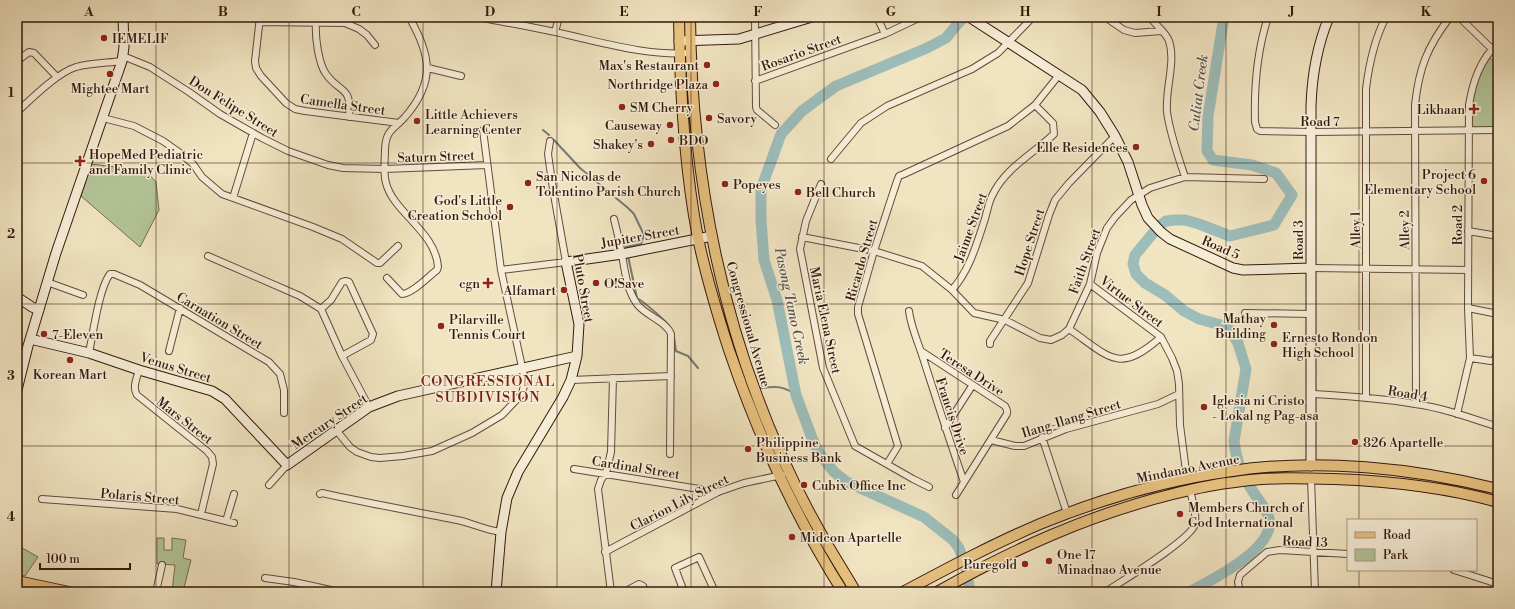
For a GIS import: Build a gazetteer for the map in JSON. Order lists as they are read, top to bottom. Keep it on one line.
{"streets":{"main road":["Congressional Avenue","Mindanao Avenue"],"street":["Rosario Street","Camella Street","Don Felipe Street","Road 7","Saturn Street","Road 2","Jaime Street","Alley 1","Alley 2","Jupiter Street","Road 3","Hope Street","Road 5","Ricardo Street","Faith Street","Pluto Street","Virtue Street","Carnation Street","Maria Elena Street","Venus Street","Teresa Drive","Road 4","Francis Drive","Ilang-Ilang Street","Mars Street","Mercury Street","Cardinal Street","Polaris Street","Clarion Lily Street","Road 13"]},"crossings":[["Don Felipe Street","Saturn Street"],["Road 7","Road 2"],["Road 7","Alley 1"],["Road 7","Alley 2"],["Road 7","Road 3"],["Road 2","Road 4"],["Jaime Street","Ricardo Street"],["Alley 1","Road 4"],["Alley 2","Road 4"],["Jupiter Street","Pluto Street"],["Jupiter Street","Congressional Avenue"],["Road 3","Road 5"],["Road 3","Road 4"],["Road 3","Mindanao Avenue"],["Road 5","Faith Street"],["Ricardo Street","Maria Elena Street"],["Faith Street","Virtue Street"],["Pluto Street","Mercury Street"],["Carnation Street","Venus Street"],["Congressional Avenue","Clarion Lily Street"],["Venus Street","Mars Street"],["Venus Street","Mercury Street"],["Teresa Drive","Francis Drive"],["Teresa Drive","Ilang-Ilang Street"],["Mars Street","Polaris Street"],["Cardinal Street","Clarion Lily Street"]],"districts":["CONGRESSIONAL SUBDIVISION"],"water":["Culiat Creek","Pasong Tamo Creek"],"places":{"other":["IEMELIF","Max's Restaurant","Mightee Mart","Northridge Plaza","SM Cherry","Savory","Little Achievers Learning Center","Causeway","BDO","Shakey's","Elle Residences","Project 6 Elementary School","San Nicolas de Tolentino Parish Church","Popeyes","Bell Church","God's Little Creation School","O!Save","Alfamart","Mathay Building","Pilarville Tennis Court","7-Eleven","Ernesto Rondon High School","Korean Mart","Iglesia ni Cristo - Lokal ng Pag-asa","826 Apartelle","Philippine Business Bank","Cubix Office Inc","Members Church of God International","Midcon Apartelle","One 17 Minadnao Avenue","Puregold"],"health":["Likhaan","HopeMed Pediatric and Family Clinic","cgn"]},"legend":["Road","Park"],"scale_bar":"100 m","grid":{"columns":["A","B","C","D","E","F","G","H","I","J","K"],"rows":["1","2","3","4"]}}
